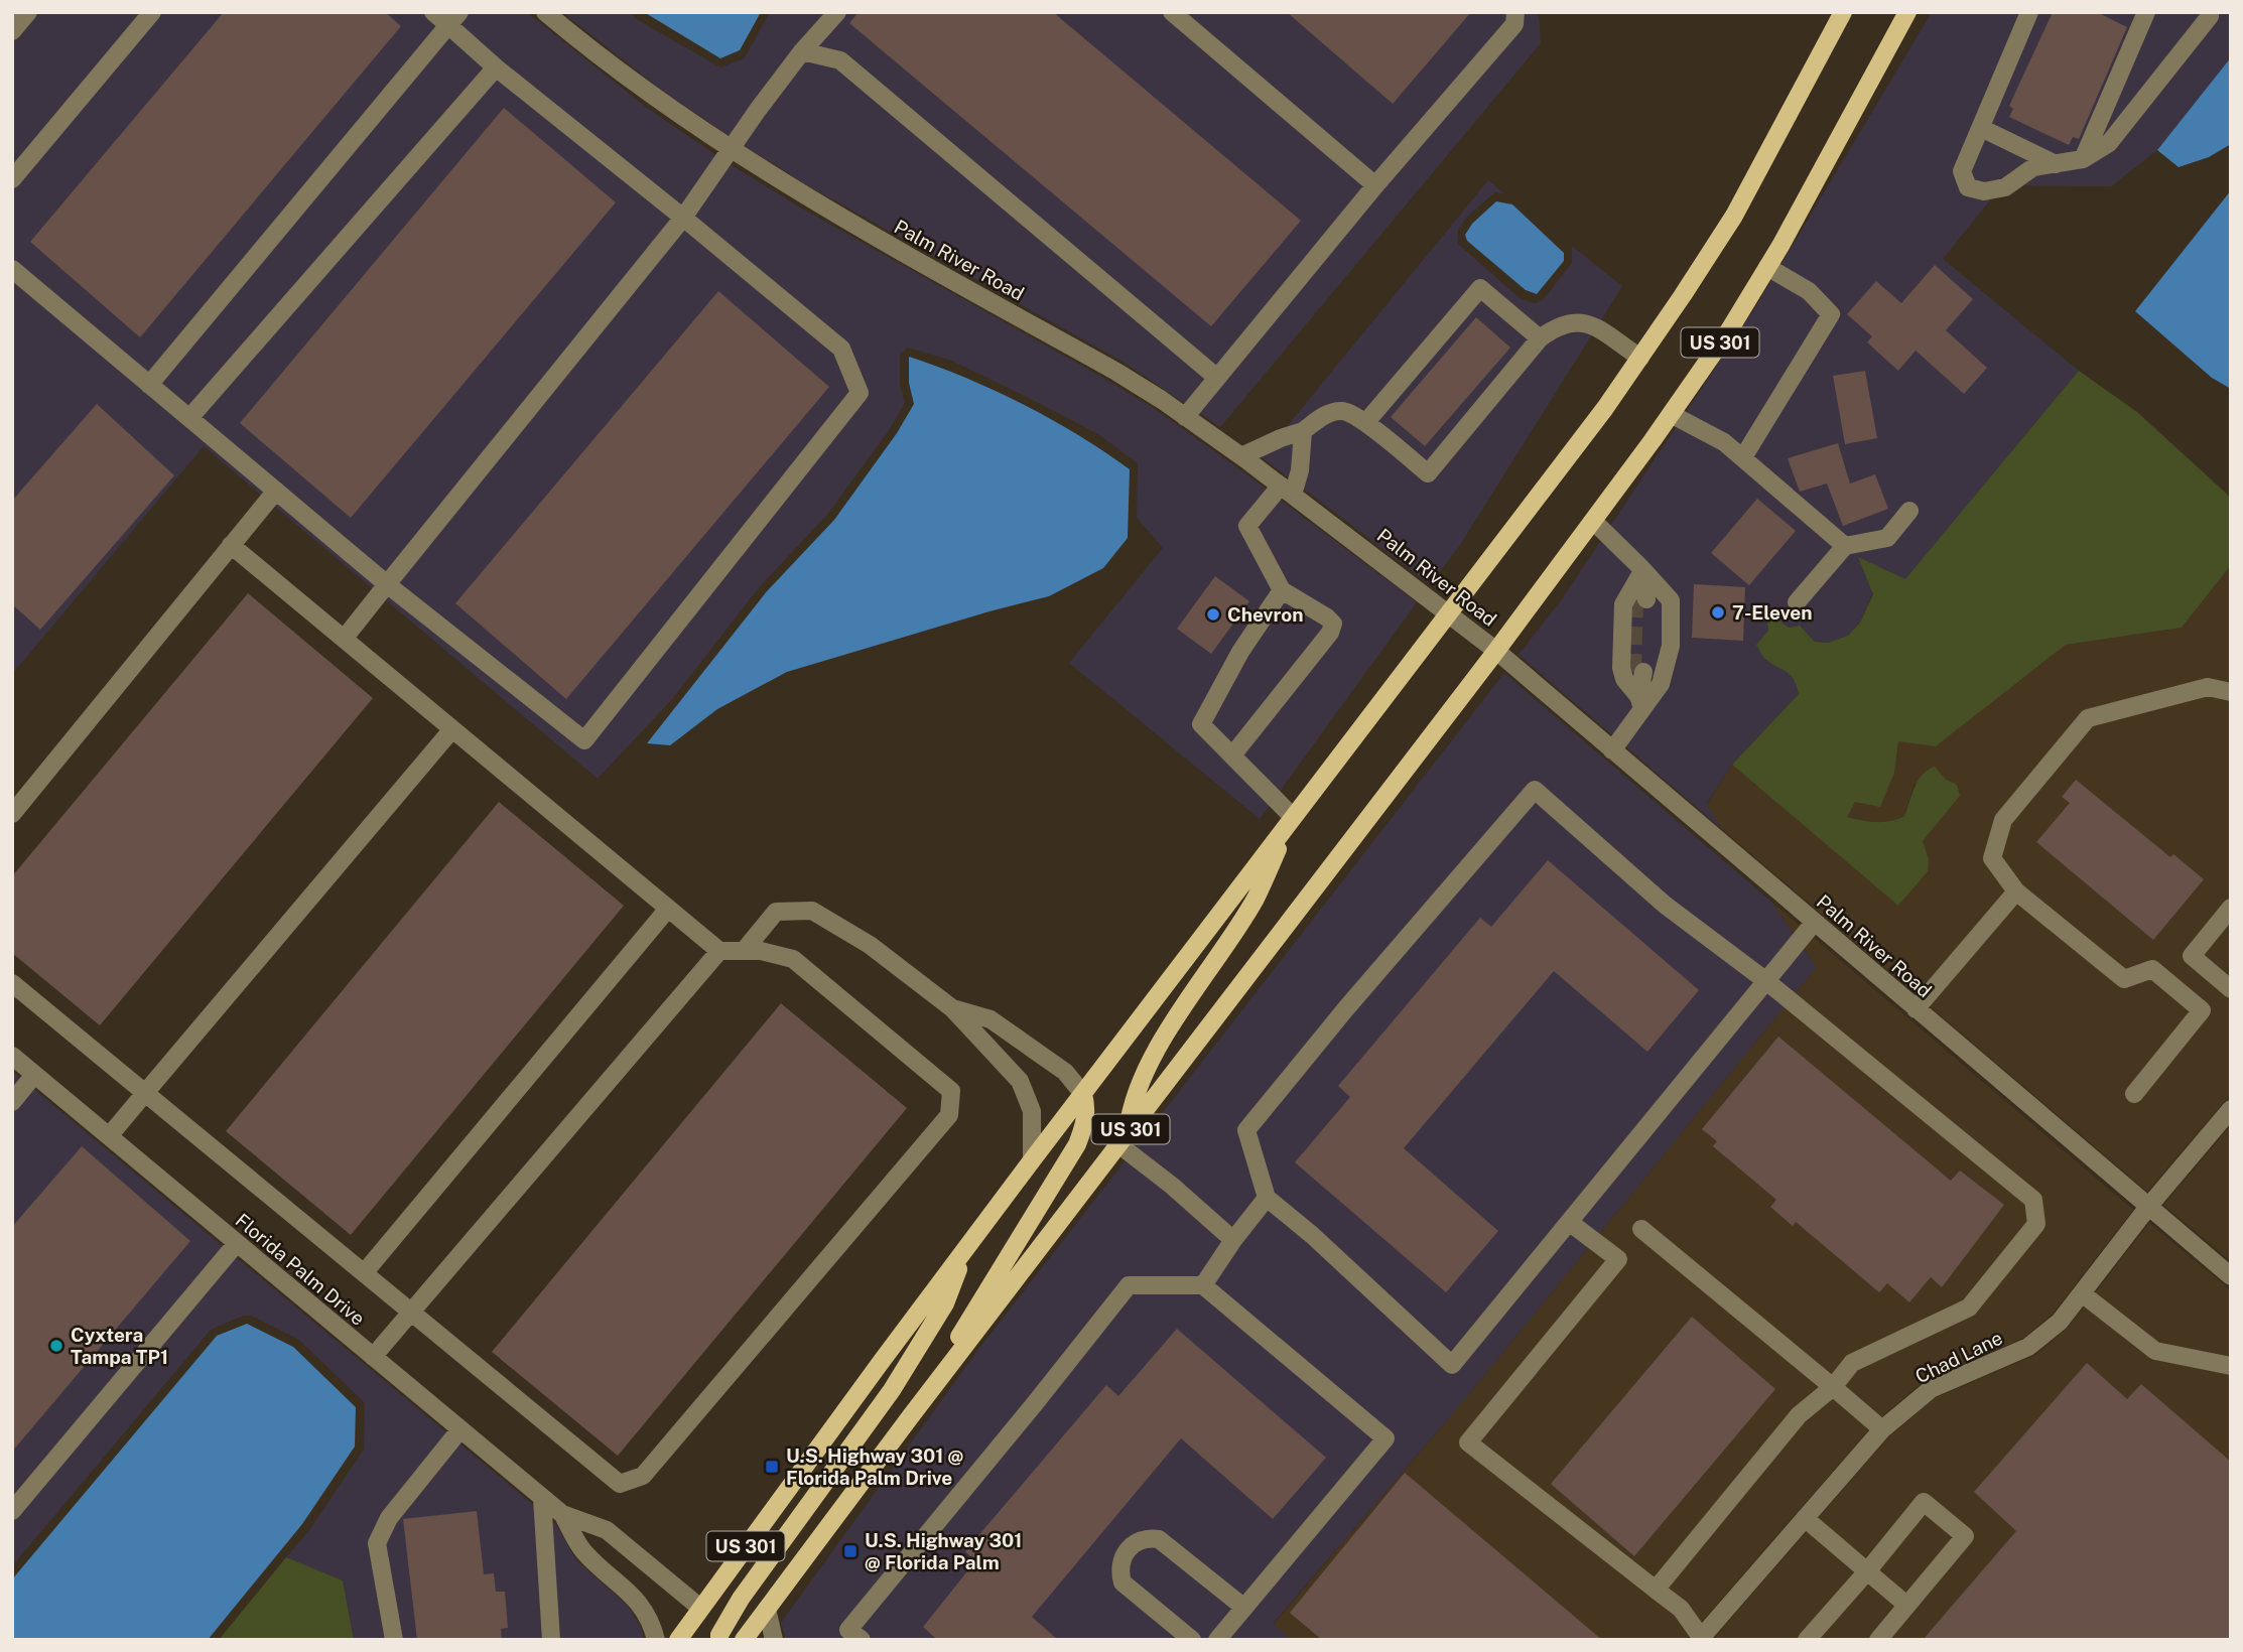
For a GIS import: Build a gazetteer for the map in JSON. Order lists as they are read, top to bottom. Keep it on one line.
{"streets":{"main road":["US 301"],"street":["Palm River Road","Florida Palm Drive","Chad Lane"]},"crossings":[["Palm River Road","US 301"],["Palm River Road","Chad Lane"],["US 301","Florida Palm Drive"]],"places":{"other":["7-Eleven","Chevron","Cyxtera Tampa TP1"],"transit":["U.S. Highway 301 @ Florida Palm Drive","U.S. Highway 301 @ Florida Palm"]}}
